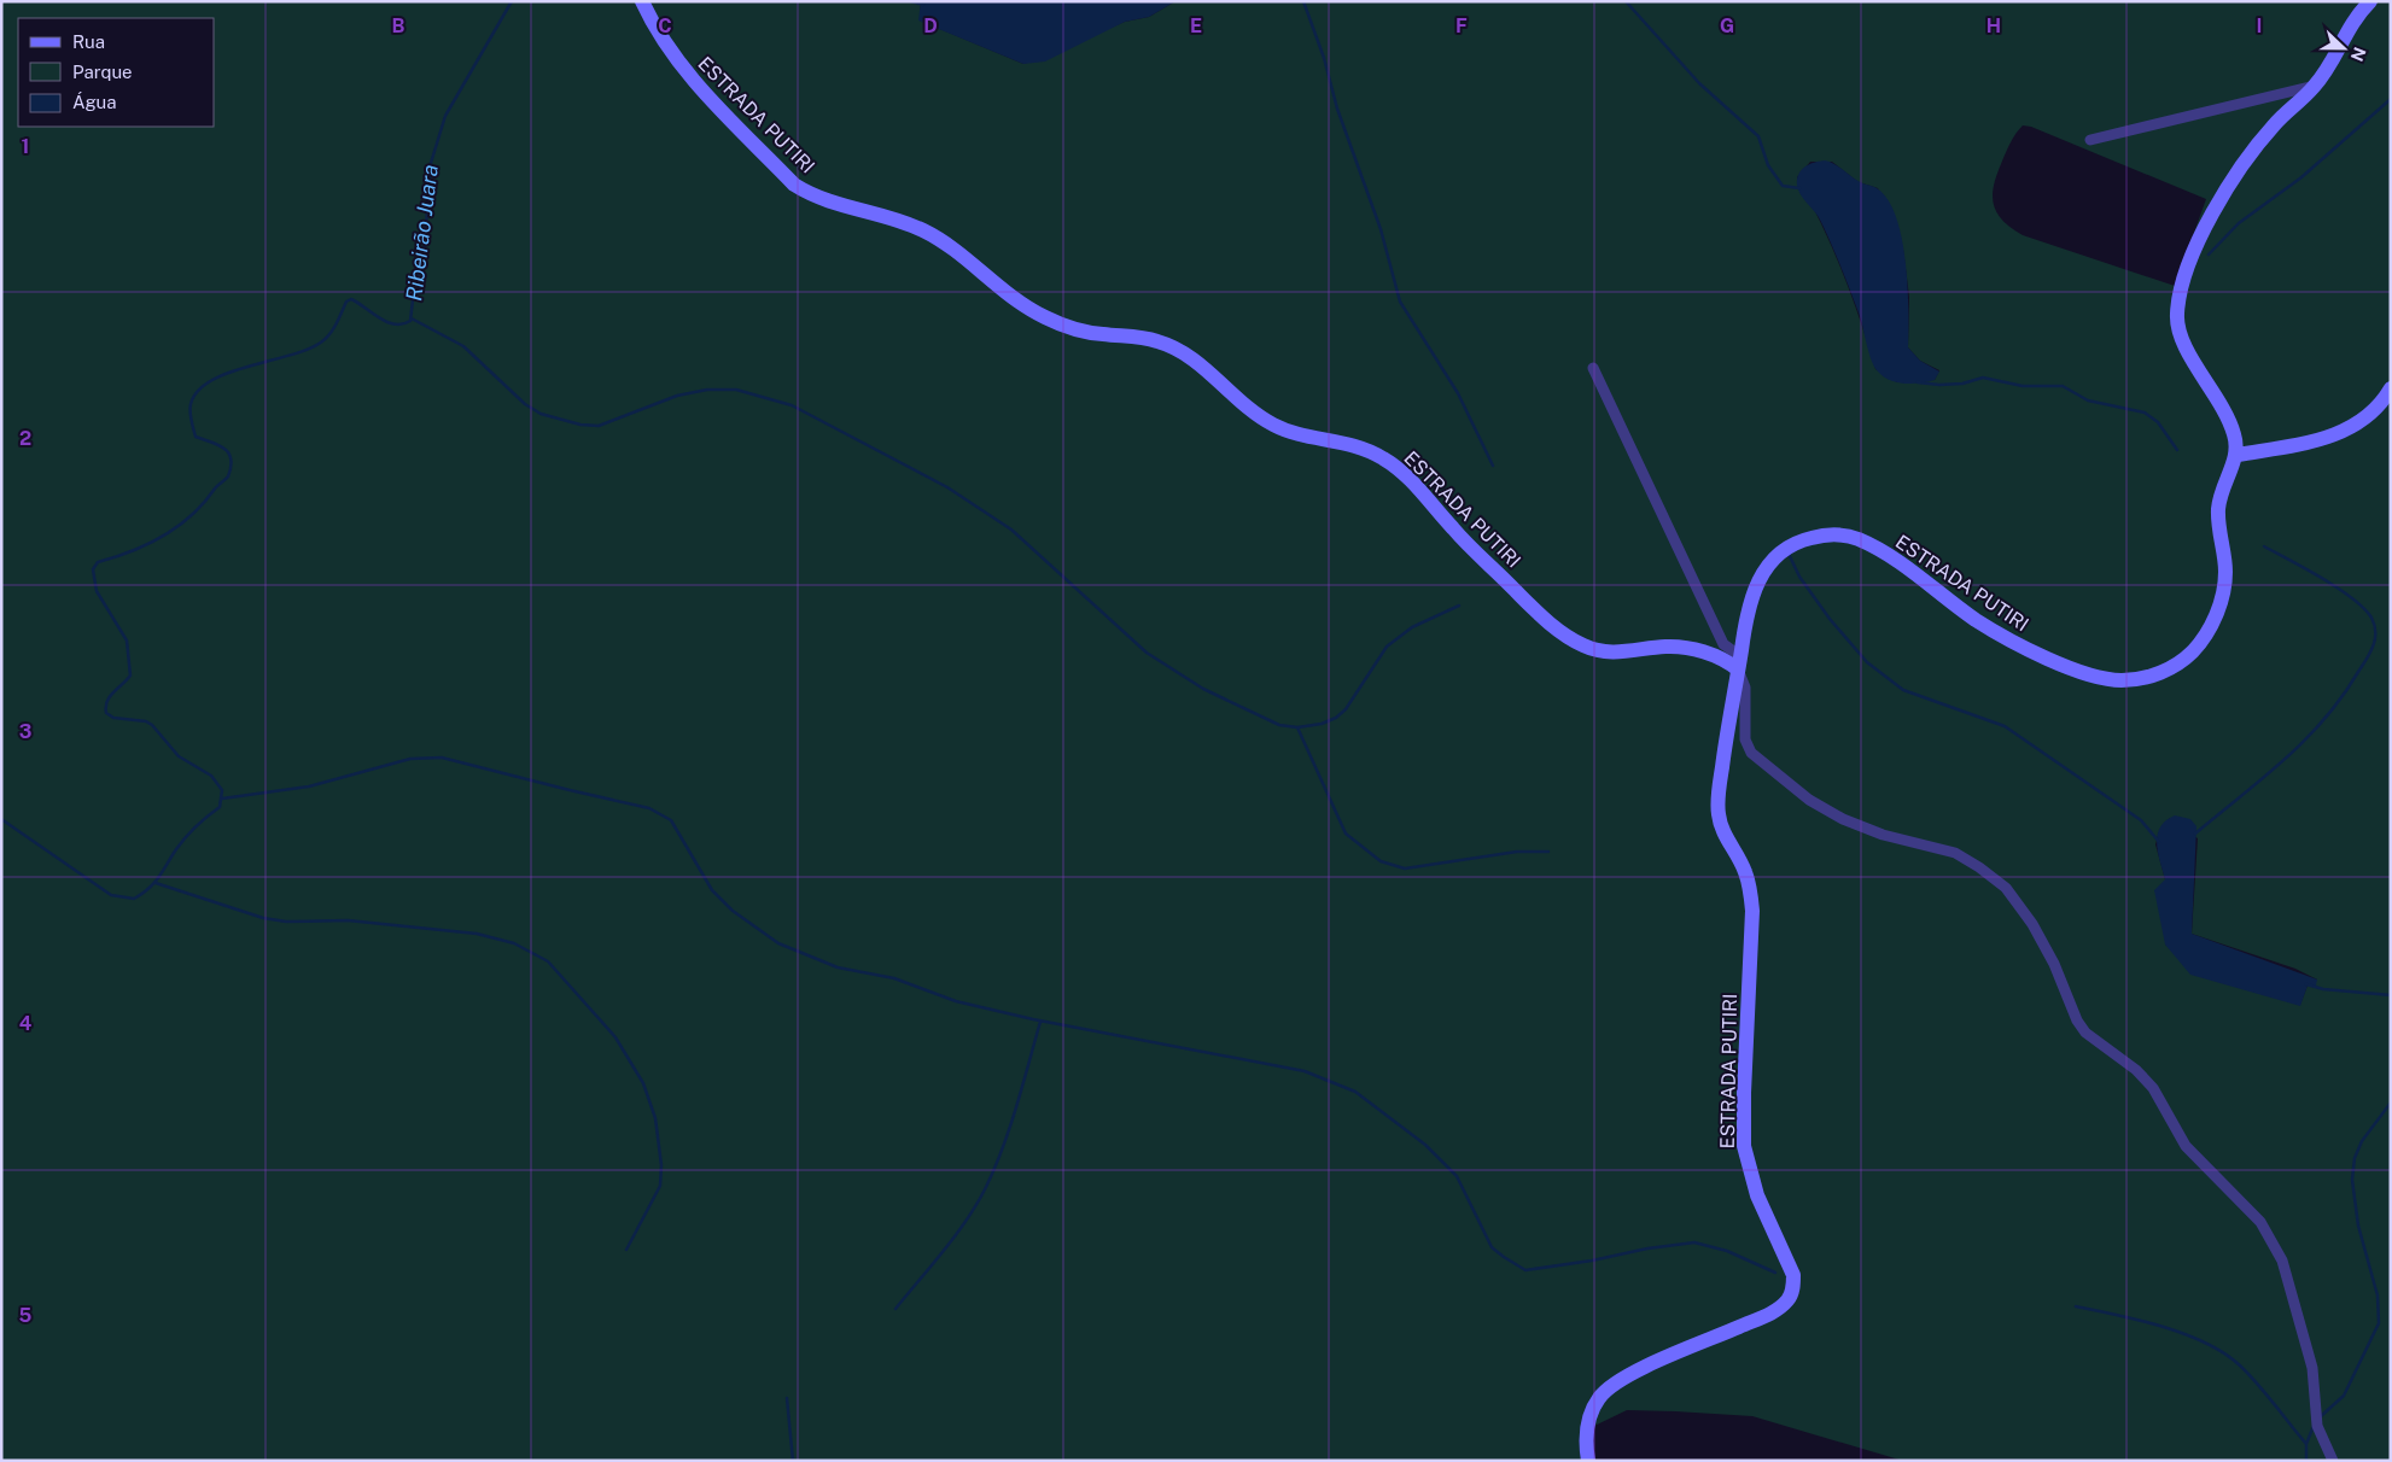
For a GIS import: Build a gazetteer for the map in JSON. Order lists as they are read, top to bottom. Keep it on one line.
{"streets":{"street":["ESTRADA PUTIRI"]},"water":["Ribeirão Juara"],"legend":["Rua","Parque","Água"],"north":"right","grid":{"columns":["B","C","D","E","F","G","H","I"],"rows":["1","2","3","4","5"]}}
